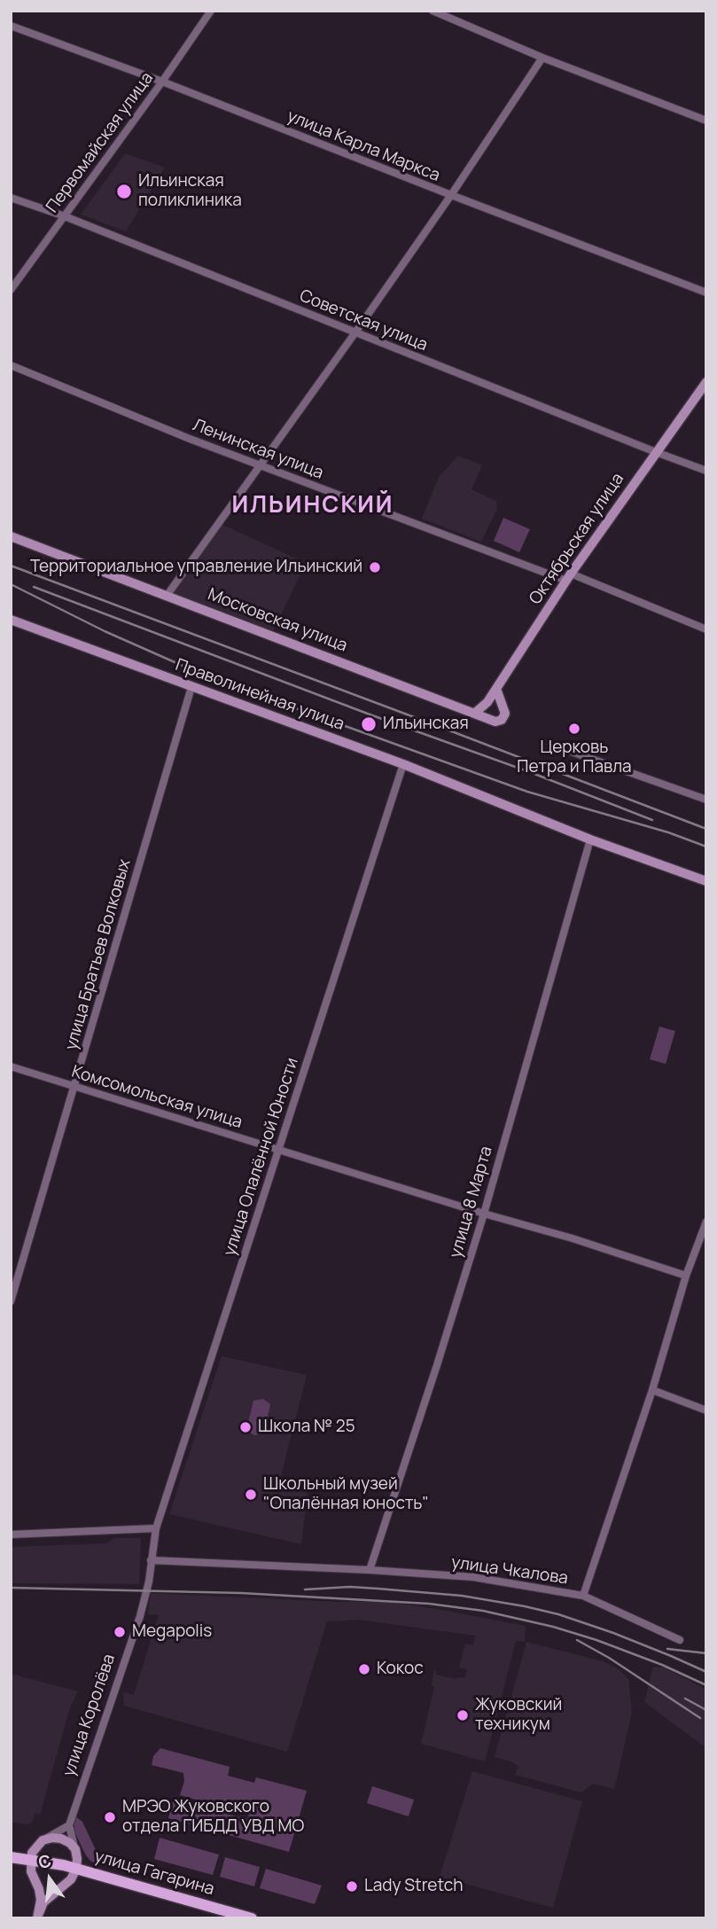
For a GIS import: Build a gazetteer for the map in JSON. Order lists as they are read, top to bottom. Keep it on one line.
{"streets":{"main road":["Октябрьская улица","Московская улица","Праволинейная улица","улица Гагарина"],"street":["Первомайская улица","улица Карла Маркса","Советская улица","Ленинская улица","улица Братьев Волковых","Комсомольская улица","улица Опалённой Юности","улица 8 Марта","улица Чкалова","улица Королёва"]},"crossings":[["Первомайская улица","улица Карла Маркса"],["Первомайская улица","Советская улица"],["Советская улица","Октябрьская улица"],["Ленинская улица","Октябрьская улица"],["Октябрьская улица","Московская улица"],["Праволинейная улица","улица Братьев Волковых"],["Праволинейная улица","улица Опалённой Юности"],["Праволинейная улица","улица 8 Марта"],["улица Братьев Волковых","Комсомольская улица"],["Комсомольская улица","улица Опалённой Юности"],["Комсомольская улица","улица 8 Марта"],["Комсомольская улица","улица Чкалова"],["улица Опалённой Юности","улица Чкалова"],["улица Опалённой Юности","улица Королёва"],["улица 8 Марта","улица Чкалова"],["улица Чкалова","улица Королёва"]],"districts":["ИЛЬИНСКИЙ"],"places":["Ильинская поликлиника","Территориальное управление Ильинский","Ильинская","Церковь Петра и Павла","Школа № 25","Школьный музей \"Опалённая юность\"","Megapolis","Кокос","Жуковский техникум","МРЭО Жуковского отдела ГИБДД УВД МО","Lady Stretch"],"north":"top"}
